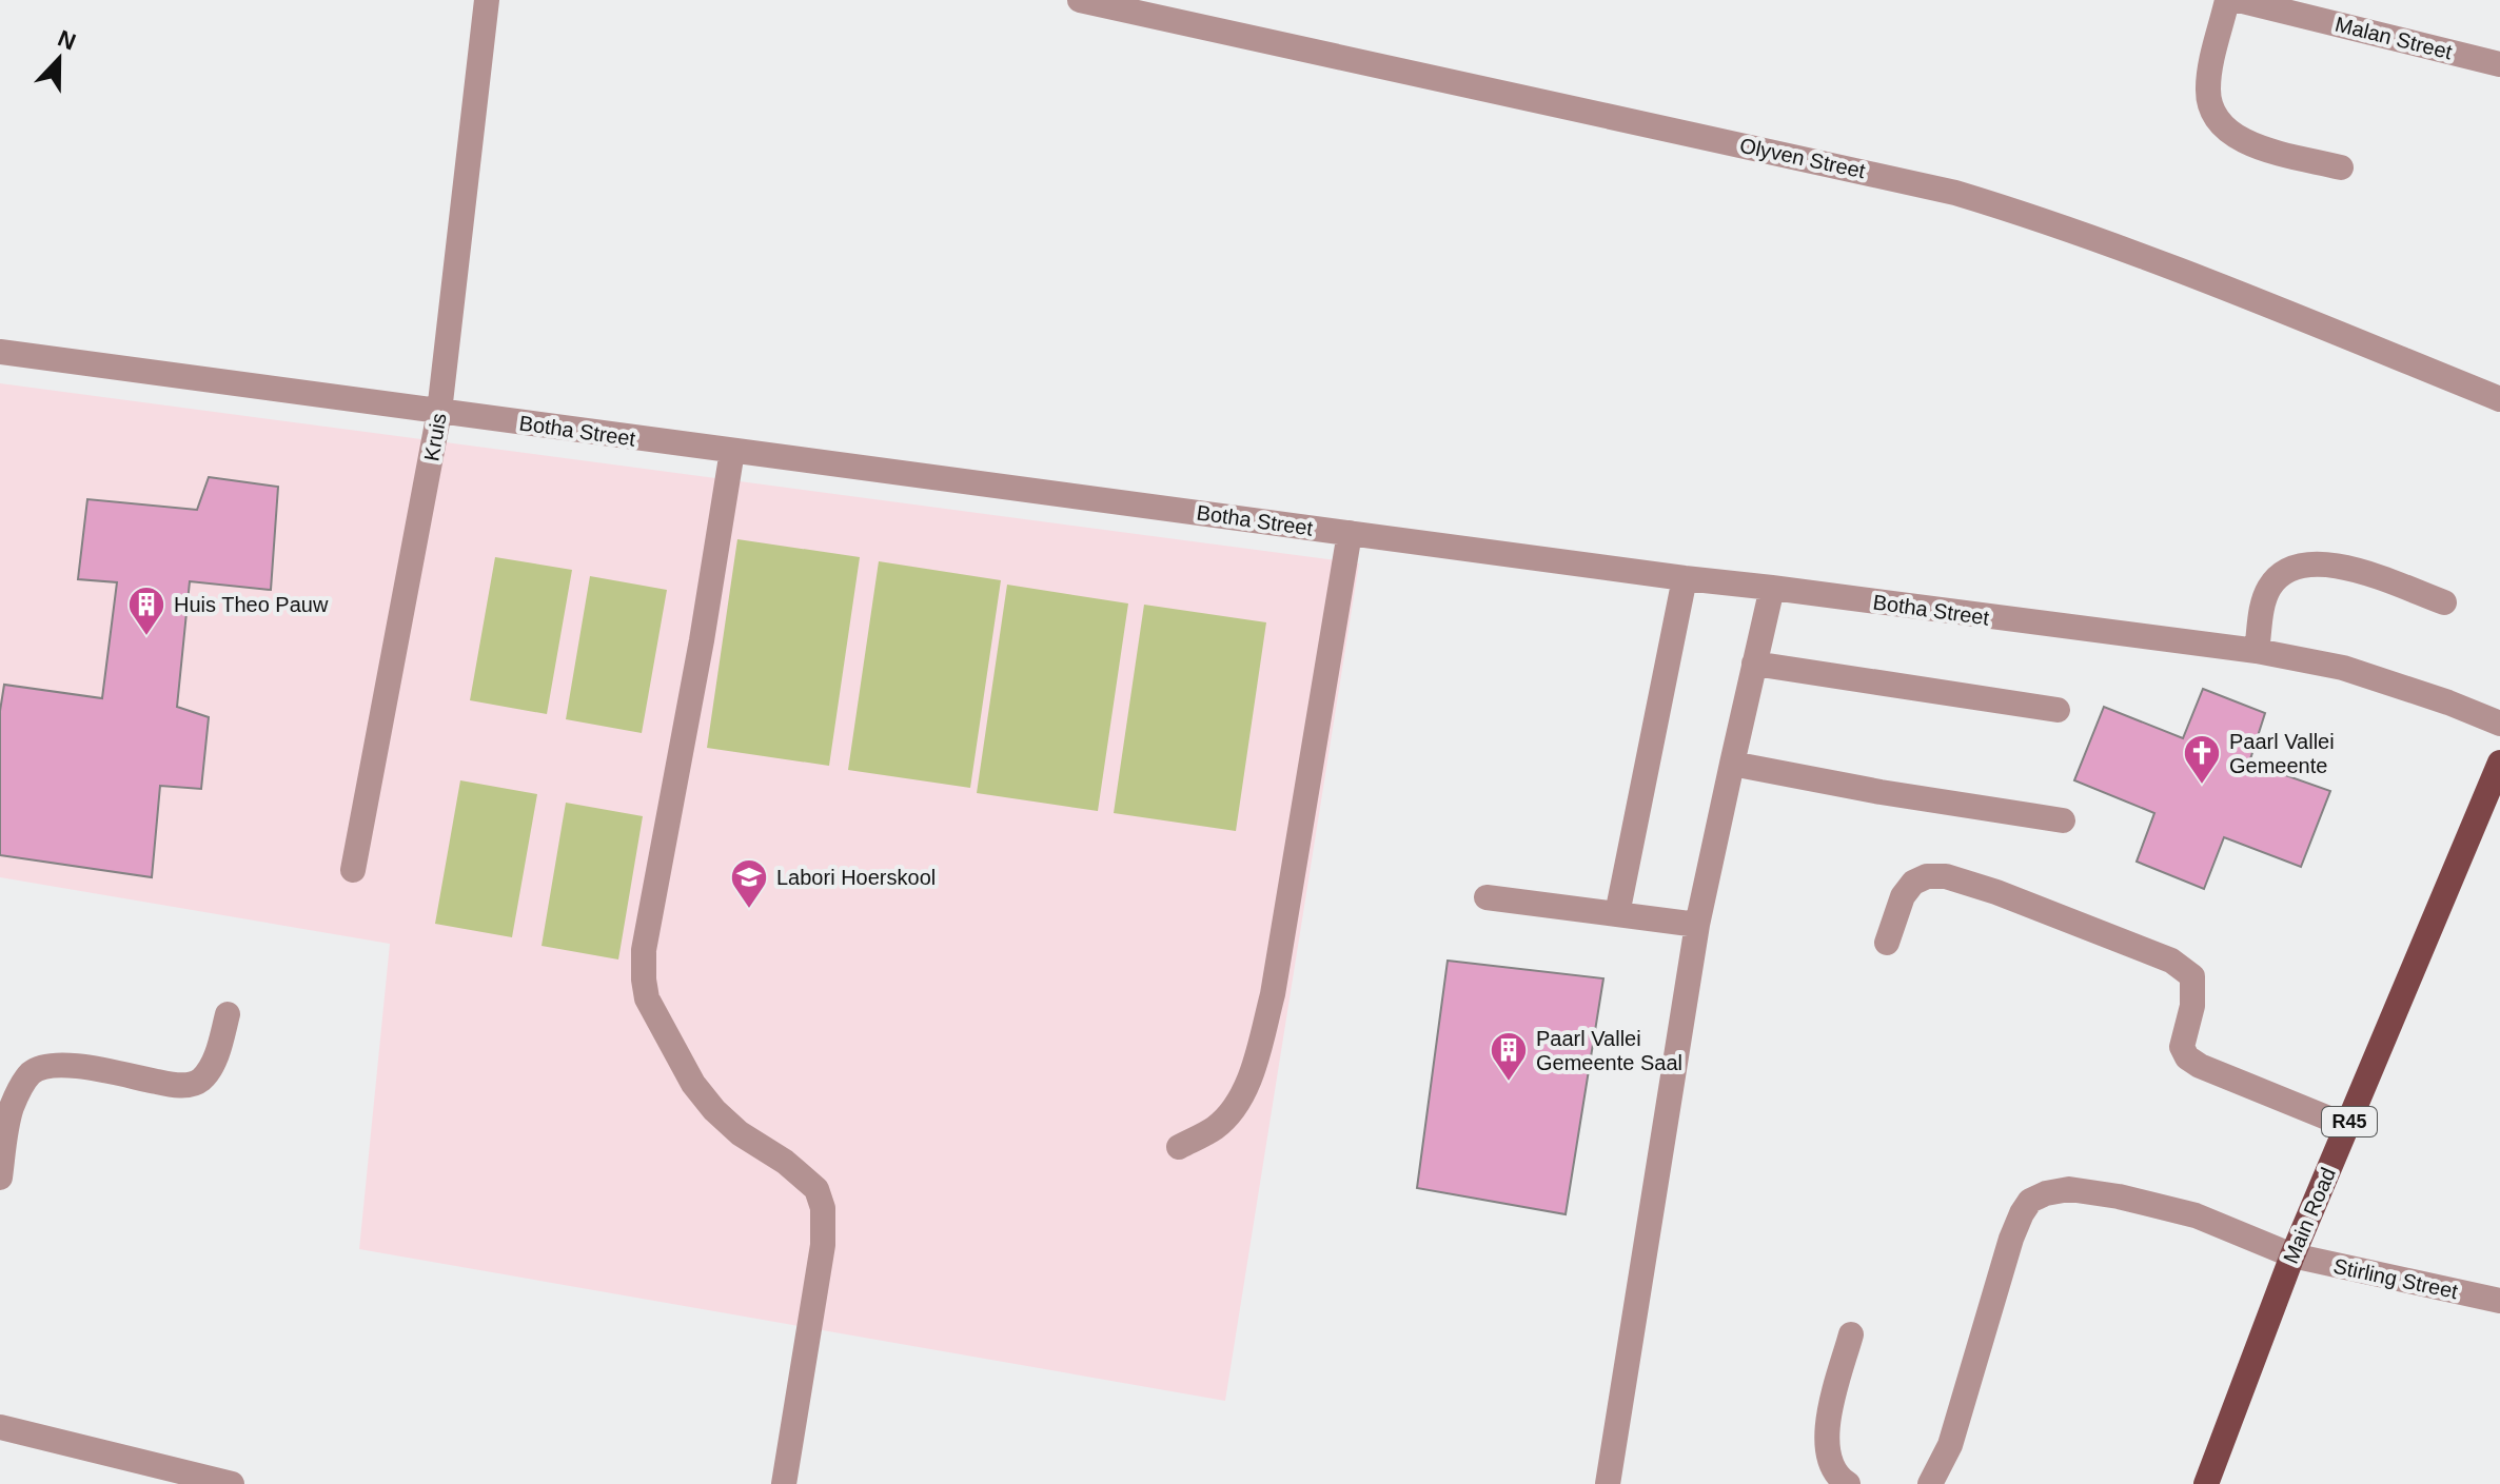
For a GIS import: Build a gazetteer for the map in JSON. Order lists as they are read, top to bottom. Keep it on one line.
{"streets":{"main road":["R45","Main Road"],"street":["Malan Street","Olyven Street","Botha Street","Kruis","Stirling Street"]},"crossings":[["Botha Street","Kruis"],["Main Road","Stirling Street"]],"places":{"building":["Huis Theo Pauw","Paarl Vallei Gemeente Saal"],"church":["Paarl Vallei Gemeente"],"school or university":["Labori Hoerskool"]},"north":"top"}
